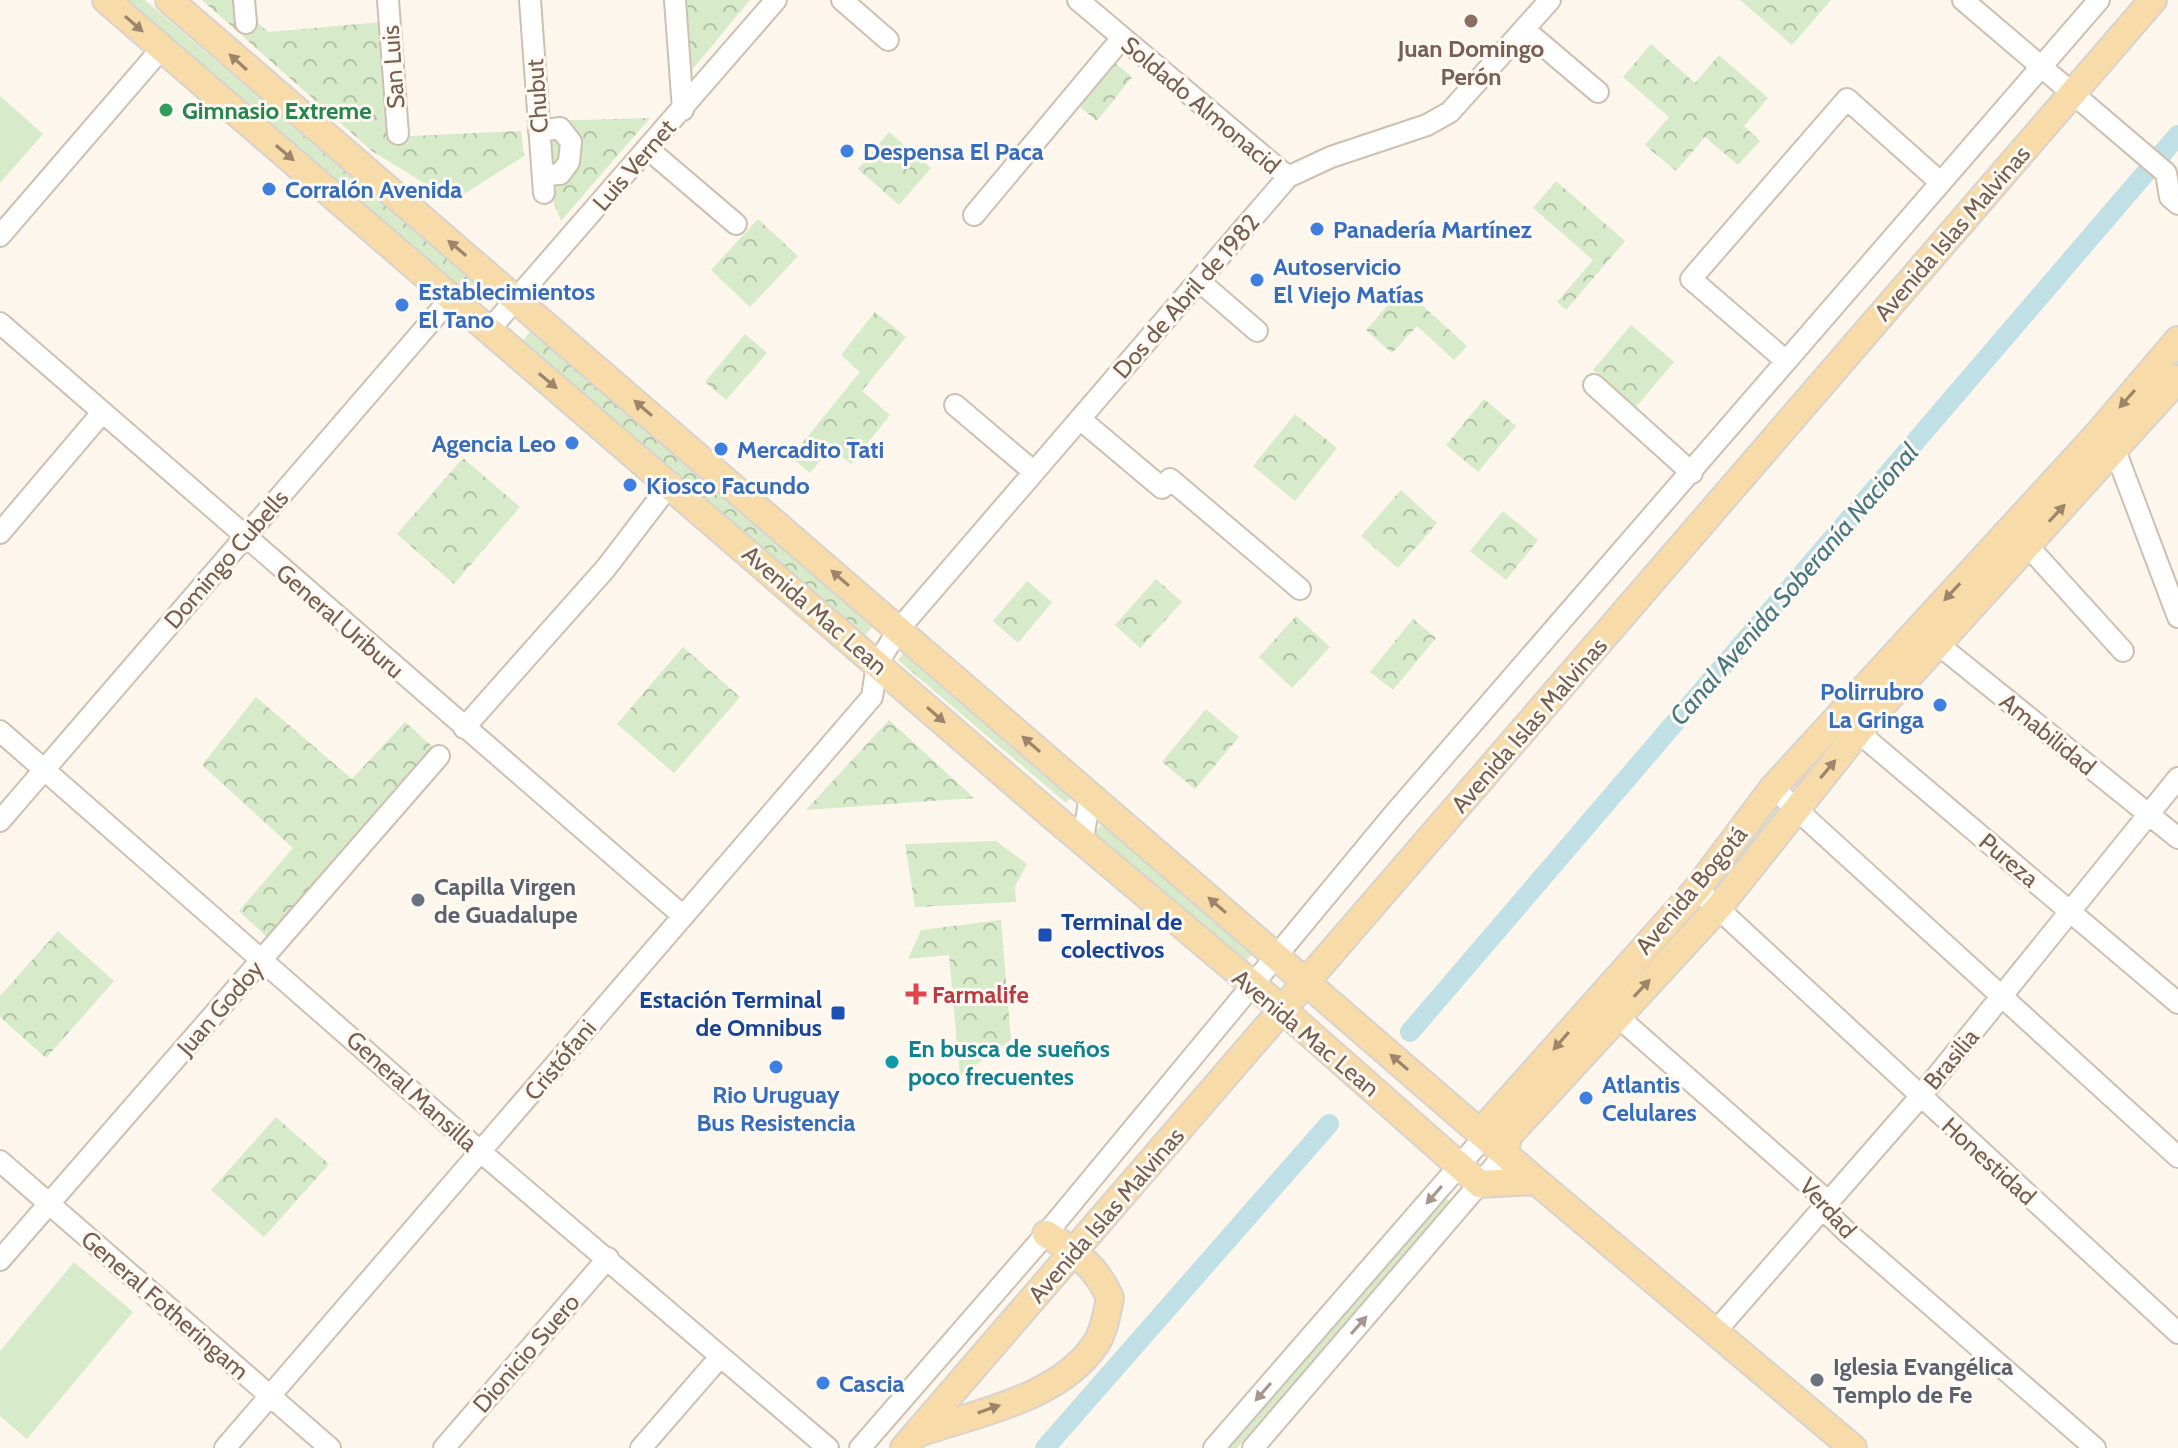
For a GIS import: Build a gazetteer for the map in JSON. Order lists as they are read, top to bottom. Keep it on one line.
{"streets":{"main road":["Avenida Islas Malvinas","Avenida Mac Lean","Avenida Bogotá"],"street":["San Luis","Chubut","Soldado Almonacid","Luis Vernet","Dos de Abril de 1982","Domingo Cubells","General Uriburu","Amabilidad","Pureza","Juan Godoy","Brasilia","Cristófani","General Mansilla","Honestidad","Verdad","General Fotheringam","Dionicio Suero"]},"crossings":[["Soldado Almonacid","Dos de Abril de 1982"],["Luis Vernet","Avenida Mac Lean"],["Avenida Islas Malvinas","Avenida Mac Lean"],["Dos de Abril de 1982","Avenida Mac Lean"],["Dos de Abril de 1982","Cristófani"],["Domingo Cubells","Avenida Mac Lean"],["Domingo Cubells","General Uriburu"],["Domingo Cubells","General Mansilla"],["Avenida Mac Lean","Avenida Bogotá"],["Avenida Mac Lean","Brasilia"],["Avenida Mac Lean","Cristófani"],["General Uriburu","Cristófani"],["Amabilidad","Avenida Bogotá"],["Amabilidad","Brasilia"],["Pureza","Avenida Bogotá"],["Pureza","Brasilia"],["Avenida Bogotá","Honestidad"],["Avenida Bogotá","Verdad"],["Juan Godoy","General Mansilla"],["Juan Godoy","General Fotheringam"],["Brasilia","Honestidad"],["Brasilia","Verdad"],["Cristófani","General Mansilla"],["Cristófani","General Fotheringam"],["General Mansilla","Dionicio Suero"]],"water":["Canal Avenida Soberanía Nacional"],"places":{"other":["Juan Domingo Perón","Gimnasio Extreme","Despensa El Paca","Corralón Avenida","Panadería Martínez","Autoservicio El Viejo Matías","Establecimientos El Tano","Agencia Leo","Mercadito Tati","Kiosco Facundo","Polirrubro La Gringa","Capilla Virgen de Guadalupe","En busca de sueños poco frecuentes","Rio Uruguay Bus Resistencia","Atlantis Celulares","Iglesia Evangélica Templo de Fe","Cascia"],"transit":["Terminal de colectivos","Estación Terminal de Omnibus"],"health":["Farmalife"]}}
